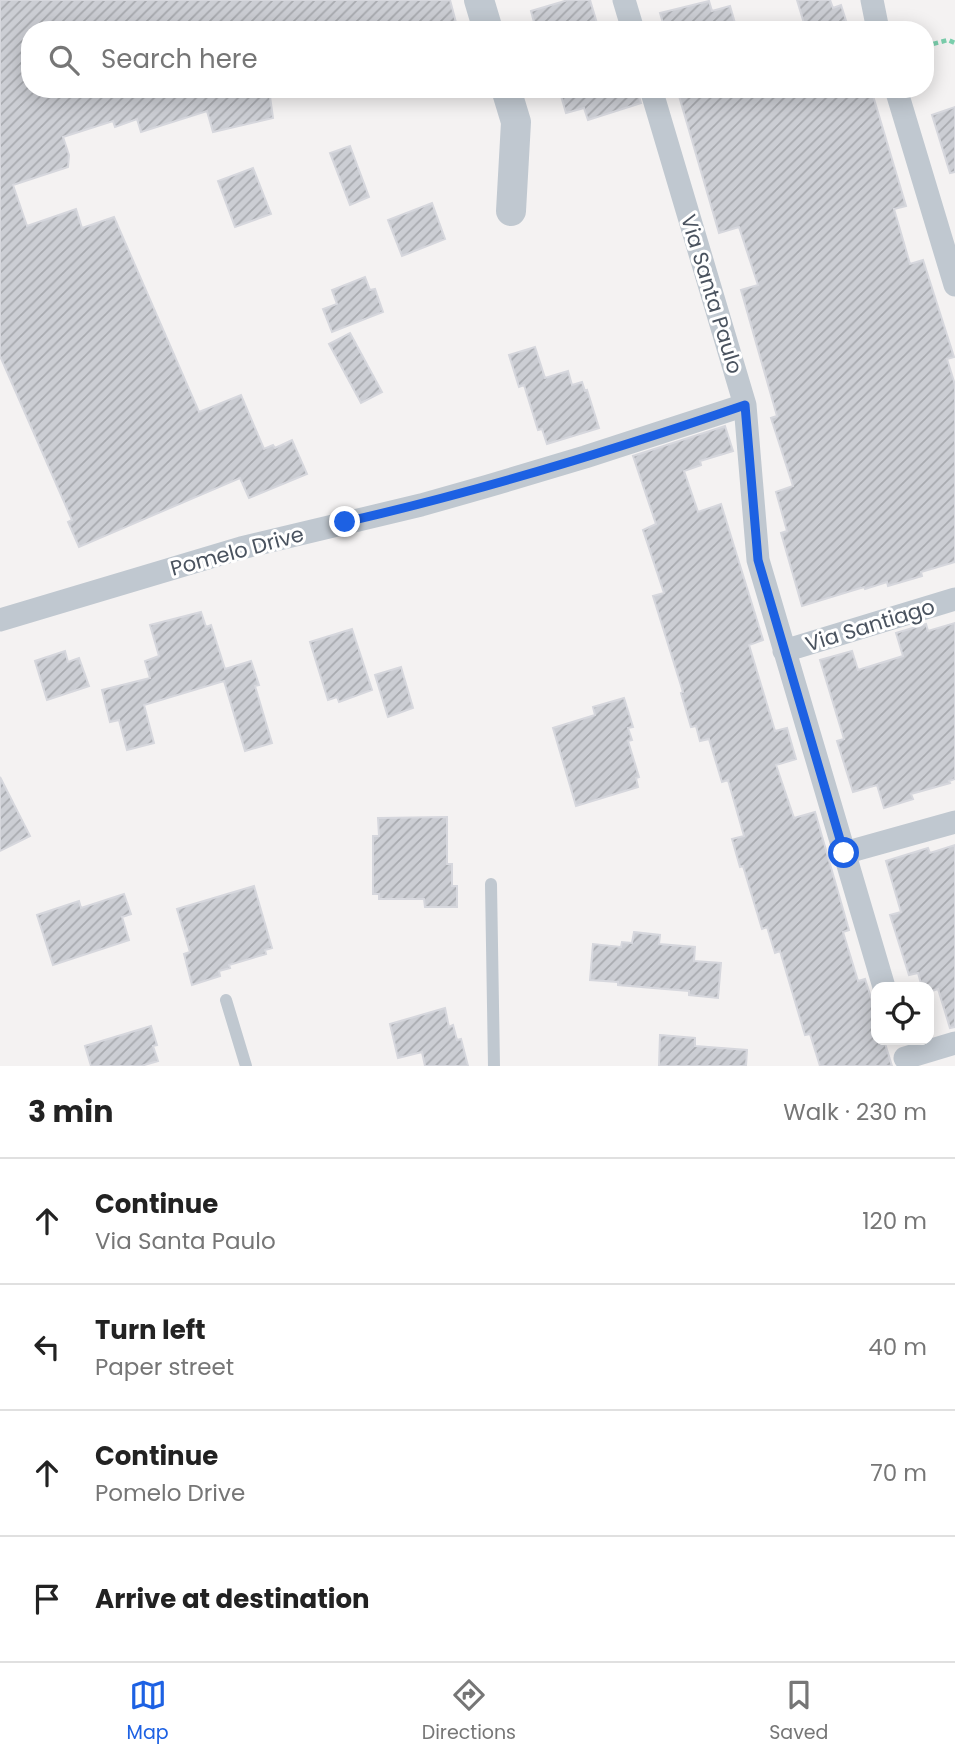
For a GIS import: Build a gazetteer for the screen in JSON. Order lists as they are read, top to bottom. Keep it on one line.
{"streets":{"street":["Via Santa Paulo","Pomelo Drive","Via Santiago"]},"crossings":[["Via Santa Paulo","Pomelo Drive"],["Via Santa Paulo","Via Santiago"]],"page":{"search":"Search here","heading":["3 min","Walk · 230 m"],"list":[["Continue","Via Santa Paulo","120 m"],["Turn left","Paper street","40 m"],["Continue","Pomelo Drive","70 m"],"Arrive at destination"],"nav":["Map","Directions","Saved"]}}
